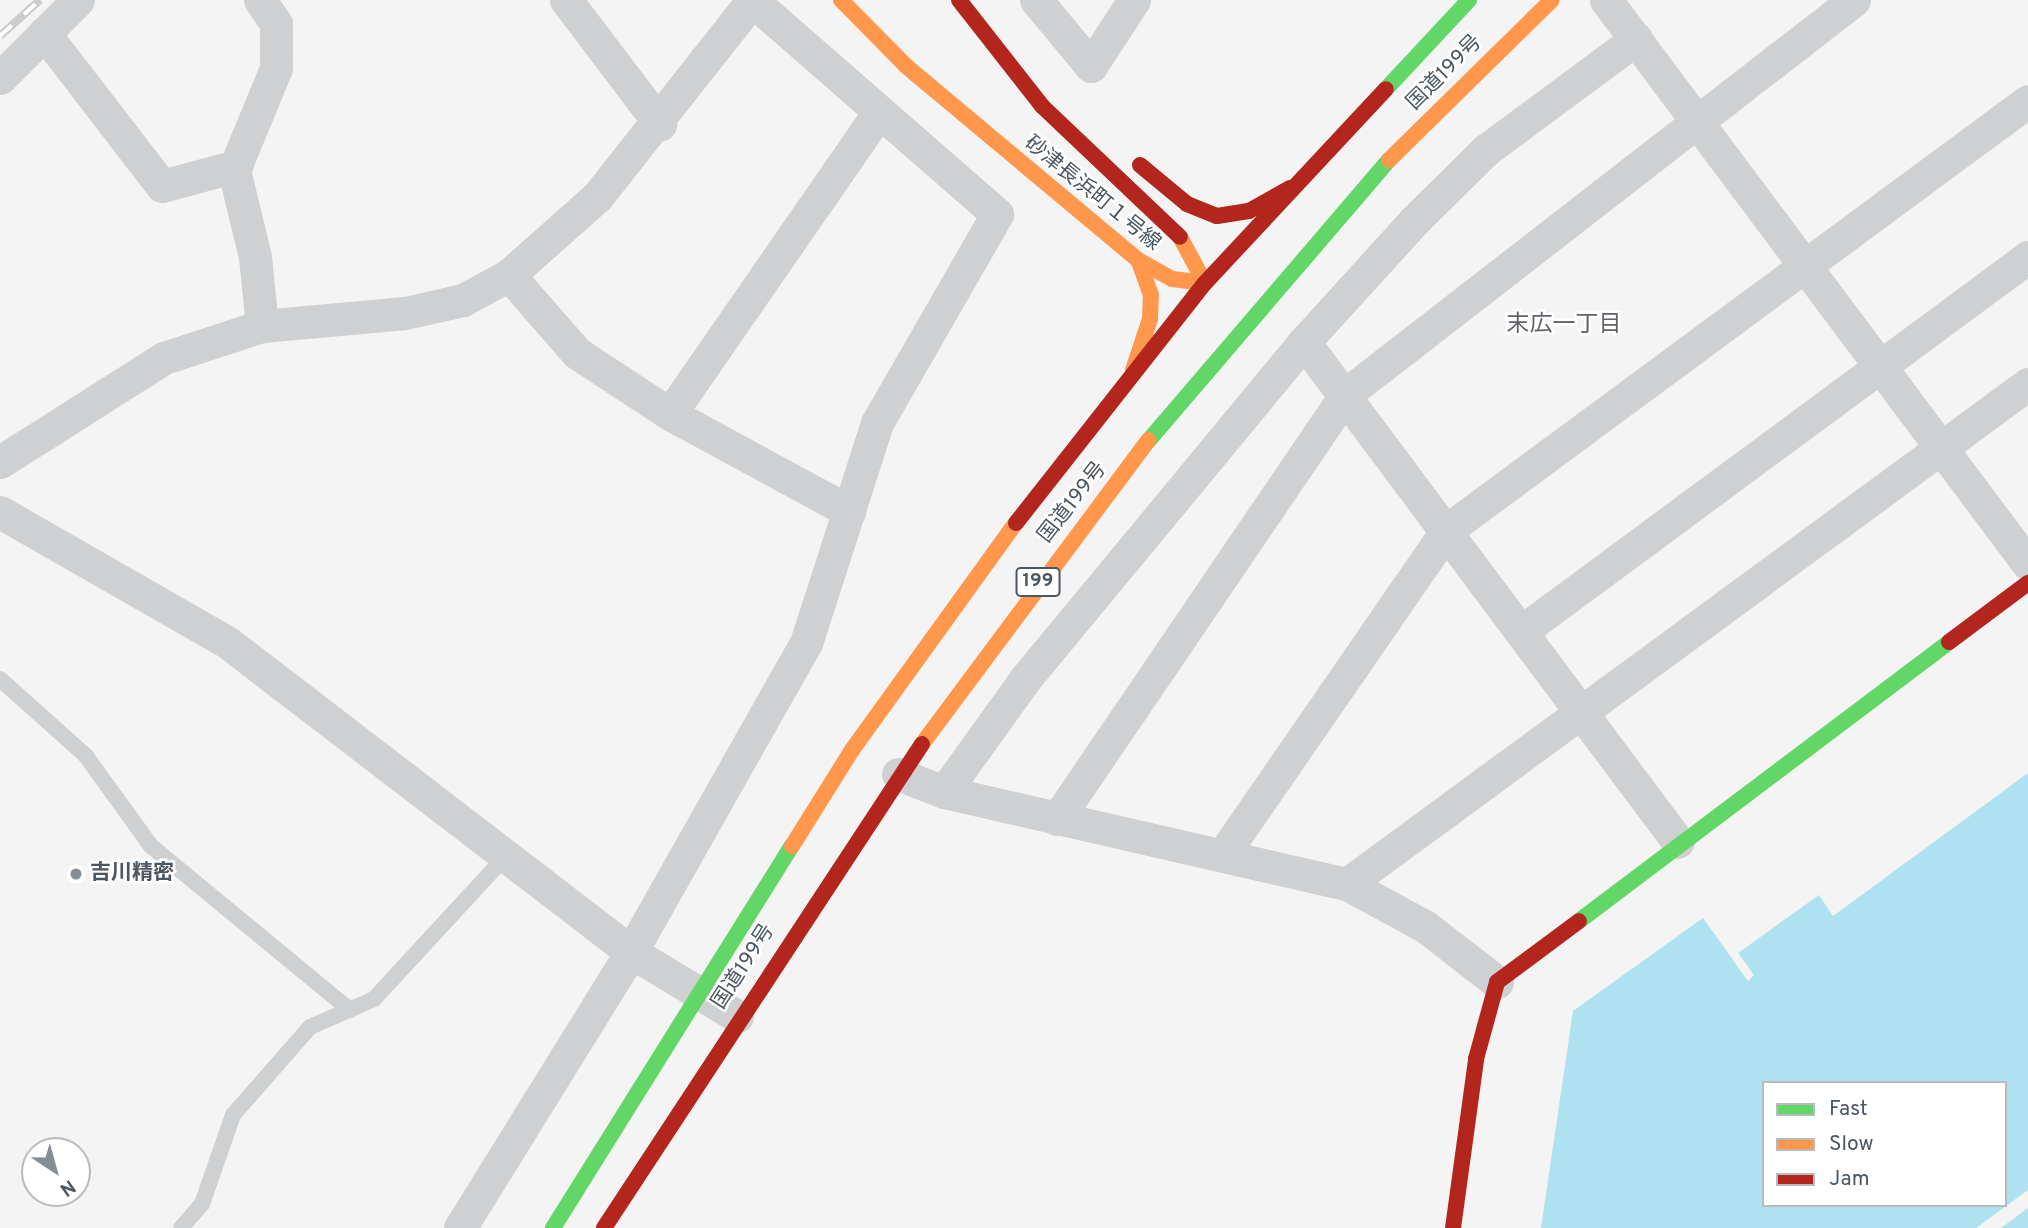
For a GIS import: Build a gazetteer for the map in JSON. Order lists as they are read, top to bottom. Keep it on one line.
{"streets":{"main road":["国道199号","砂津長浜町１号線","199"]},"crossings":[["国道199号","砂津長浜町１号線"]],"districts":["末広一丁目"],"places":["吉川精密"],"legend":["Fast","Slow","Jam"],"north":"bottom right"}
